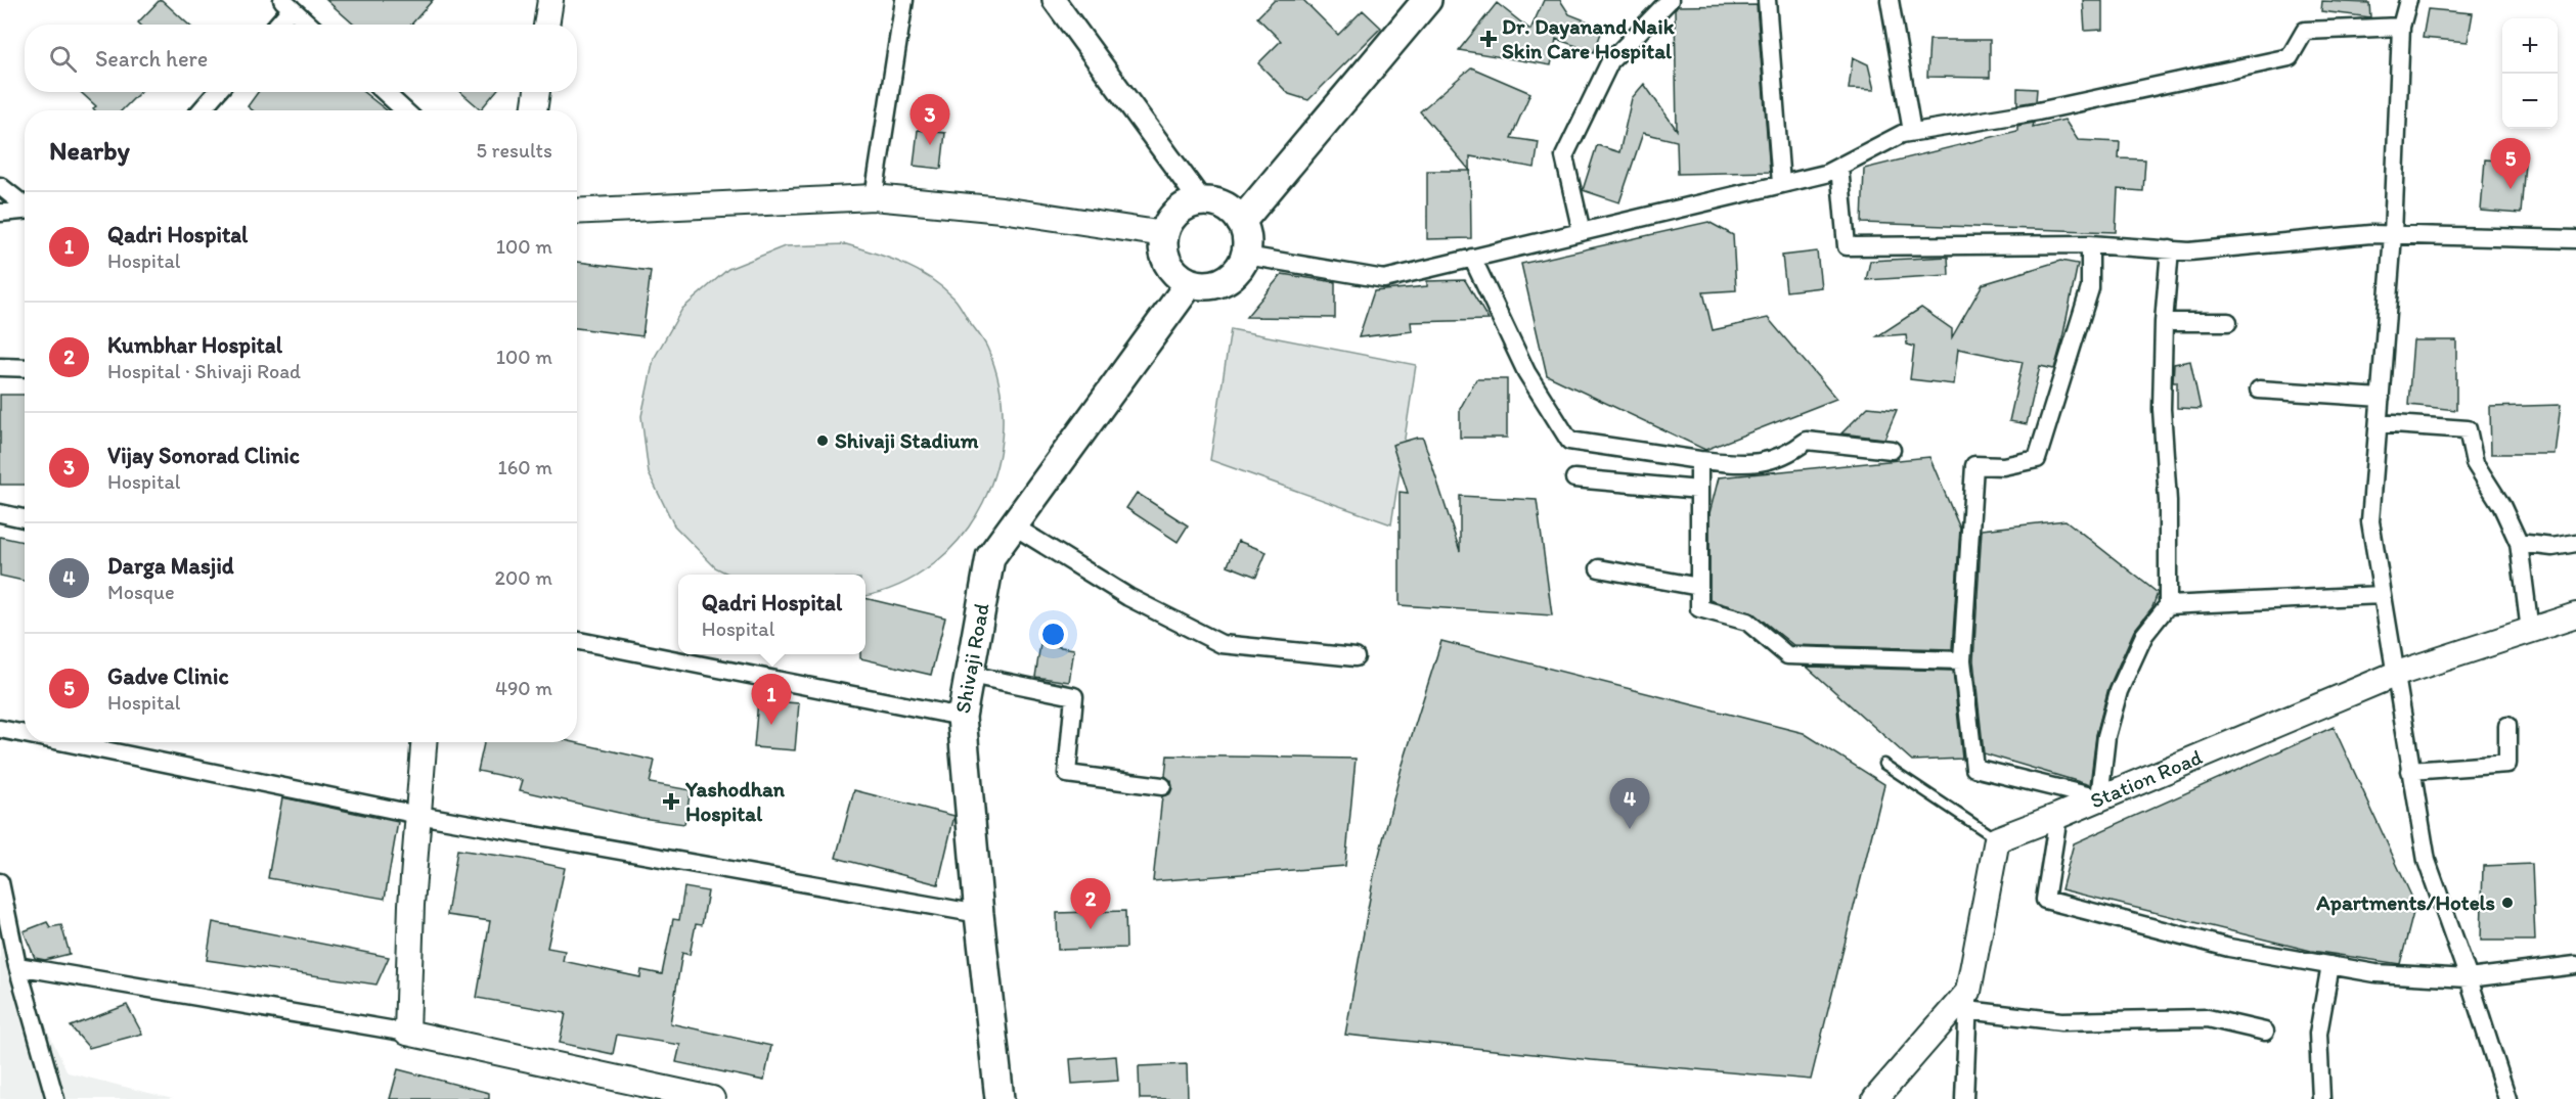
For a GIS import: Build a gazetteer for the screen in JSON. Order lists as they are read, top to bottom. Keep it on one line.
{"streets":{"main road":["Shivaji Road","Station Road"]},"places":{"health":["Dr. Dayanand Naik Skin Care Hospital","Yashodhan Hospital"],"other":["Shivaji Stadium","Apartments/Hotels"]},"page":{"map_buttons":["+","−"],"search":"Search here","pins":["3","5","1","4","2"],"heading":["Nearby","5 results"],"list":[{"mark":"1","name":"Qadri Hospital","note":"Hospital","value":"100 m"},{"mark":"2","name":"Kumbhar Hospital","note":"Hospital · Shivaji Road","value":"100 m"},{"mark":"3","name":"Vijay Sonorad Clinic","note":"Hospital","value":"160 m"},{"mark":"4","name":"Darga Masjid","note":"Mosque","value":"200 m"},{"mark":"5","name":"Gadve Clinic","note":"Hospital","value":"490 m"}],"popup":["Qadri Hospital","Hospital"]}}
